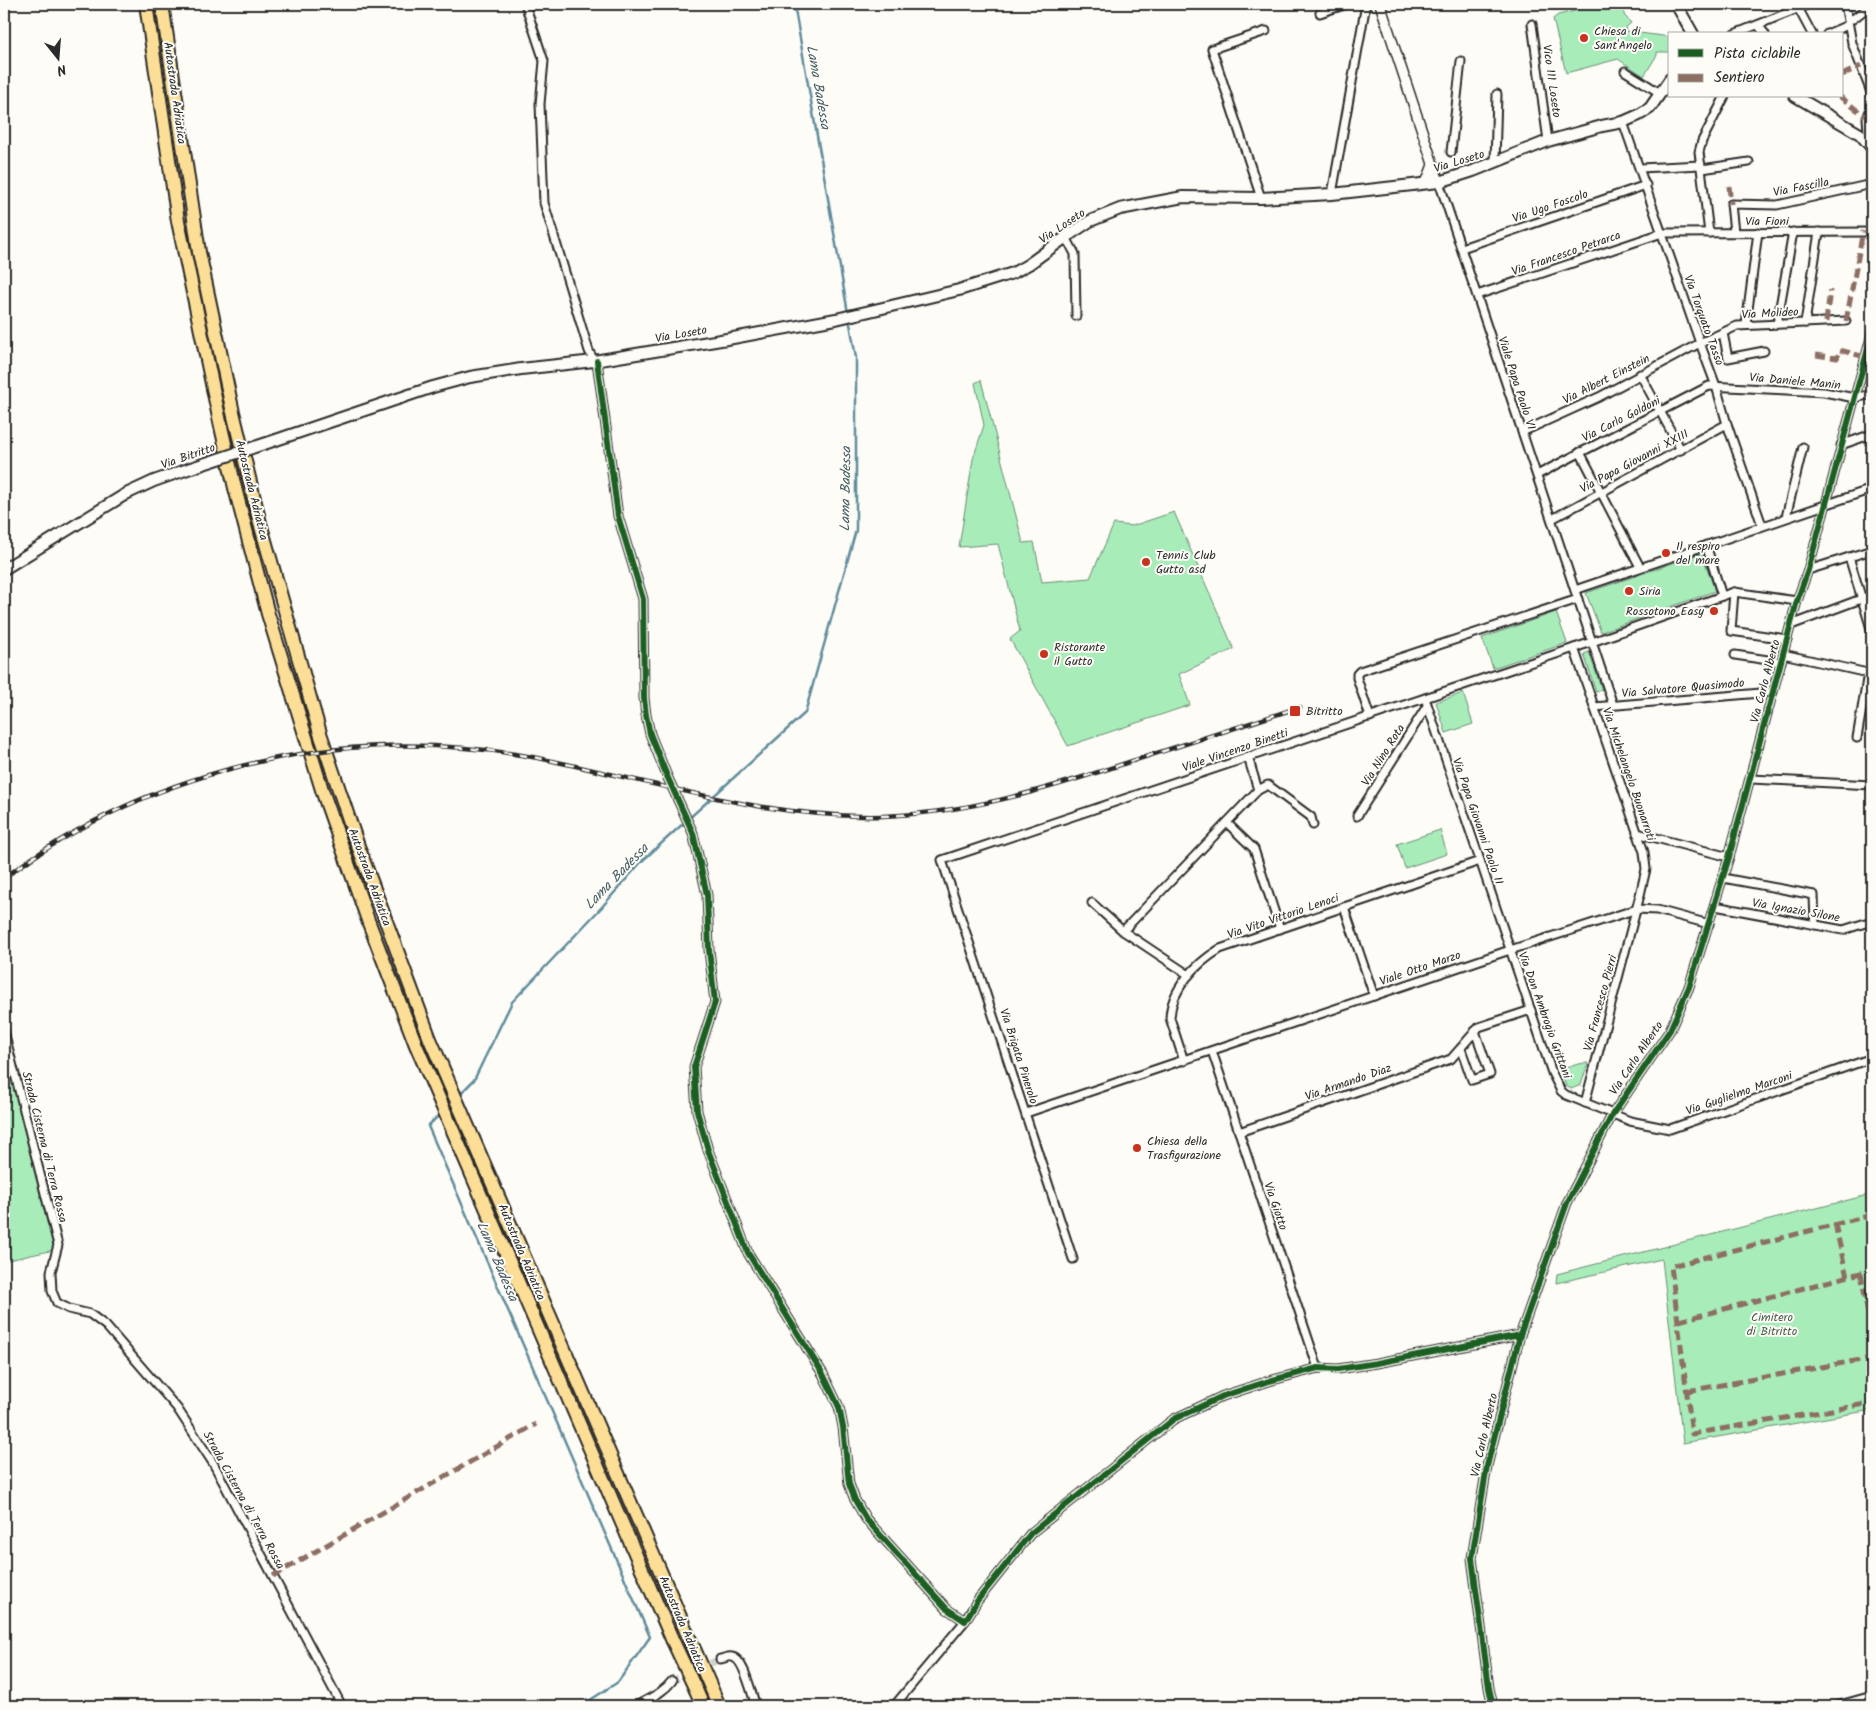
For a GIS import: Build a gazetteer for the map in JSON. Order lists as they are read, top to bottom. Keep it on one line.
{"streets":{"highway":["Autostrada Adriatica"],"main road":["Via Loseto","Via Bitritto"],"street":["Vico III Loseto","Via Fascilla","Via Ugo Foscolo","Via Fioni","Via Francesco Petrarca","Via Molideo","Via Torquato Tasso","Via Albert Einstein","Via Daniele Manin","Viale Papa Paolo VI","Via Carlo Goldoni","Via Papa Giovanni XXIII","Via Carlo Alberto","Via Salvatore Quasimodo","Viale Vincenzo Binetti","Via Nino Rota","Via Michelangelo Buonarroti","Via Papa Giovanni Paolo II","Via Ignazio Silone","Via Vito Vittorio Lenoci","Viale Otto Marzo","Via Francesco Pierri","Via Don Ambrogio Grittani","Via Brigata Pinerolo","Via Armando Diaz","Via Guglielmo Marconi","Strada Cisterna di Terra Rossa","Via Giotto"]},"crossings":[["Vico III Loseto","Via Loseto"],["Via Loseto","Via Torquato Tasso"],["Via Loseto","Viale Papa Paolo VI"],["Via Loseto","Via Bitritto"],["Via Fascilla","Via Fioni"],["Via Ugo Foscolo","Via Torquato Tasso"],["Via Ugo Foscolo","Viale Papa Paolo VI"],["Via Fioni","Via Francesco Petrarca"],["Via Fioni","Via Torquato Tasso"],["Via Francesco Petrarca","Via Torquato Tasso"],["Via Francesco Petrarca","Viale Papa Paolo VI"],["Via Molideo","Via Torquato Tasso"],["Via Molideo","Via Albert Einstein"],["Via Torquato Tasso","Via Albert Einstein"],["Via Torquato Tasso","Via Daniele Manin"],["Via Torquato Tasso","Via Carlo Goldoni"],["Via Torquato Tasso","Via Papa Giovanni XXIII"],["Via Albert Einstein","Viale Papa Paolo VI"],["Via Daniele Manin","Via Carlo Goldoni"],["Via Daniele Manin","Via Carlo Alberto"],["Viale Papa Paolo VI","Via Carlo Goldoni"],["Viale Papa Paolo VI","Via Papa Giovanni XXIII"],["Viale Papa Paolo VI","Via Salvatore Quasimodo"],["Viale Papa Paolo VI","Viale Vincenzo Binetti"],["Via Carlo Alberto","Via Salvatore Quasimodo"],["Via Carlo Alberto","Via Ignazio Silone"],["Via Carlo Alberto","Via Don Ambrogio Grittani"],["Via Carlo Alberto","Via Guglielmo Marconi"],["Via Salvatore Quasimodo","Via Michelangelo Buonarroti"],["Viale Vincenzo Binetti","Via Michelangelo Buonarroti"],["Viale Vincenzo Binetti","Via Papa Giovanni Paolo II"],["Viale Vincenzo Binetti","Via Brigata Pinerolo"],["Via Nino Rota","Via Papa Giovanni Paolo II"],["Via Michelangelo Buonarroti","Viale Otto Marzo"],["Via Michelangelo Buonarroti","Via Francesco Pierri"],["Via Papa Giovanni Paolo II","Via Vito Vittorio Lenoci"],["Via Papa Giovanni Paolo II","Viale Otto Marzo"],["Via Papa Giovanni Paolo II","Via Don Ambrogio Grittani"],["Via Vito Vittorio Lenoci","Viale Otto Marzo"],["Viale Otto Marzo","Via Francesco Pierri"],["Viale Otto Marzo","Via Don Ambrogio Grittani"],["Viale Otto Marzo","Via Brigata Pinerolo"],["Viale Otto Marzo","Via Giotto"],["Via Francesco Pierri","Via Don Ambrogio Grittani"],["Via Don Ambrogio Grittani","Via Armando Diaz"],["Via Don Ambrogio Grittani","Via Guglielmo Marconi"],["Via Armando Diaz","Via Giotto"]],"water":["Lama Badessa"],"parks":["Cimitero di Bitritto"],"places":{"other":["Chiesa di Sant'Angelo","Il respiro del mare","Tennis Club Gutto asd","Siria","Rossotono Easy","Ristorante il Gutto","Chiesa della Trasfigurazione"],"transit":["Bitritto"]},"legend":["Pista ciclabile","Sentiero"],"north":"bottom"}
